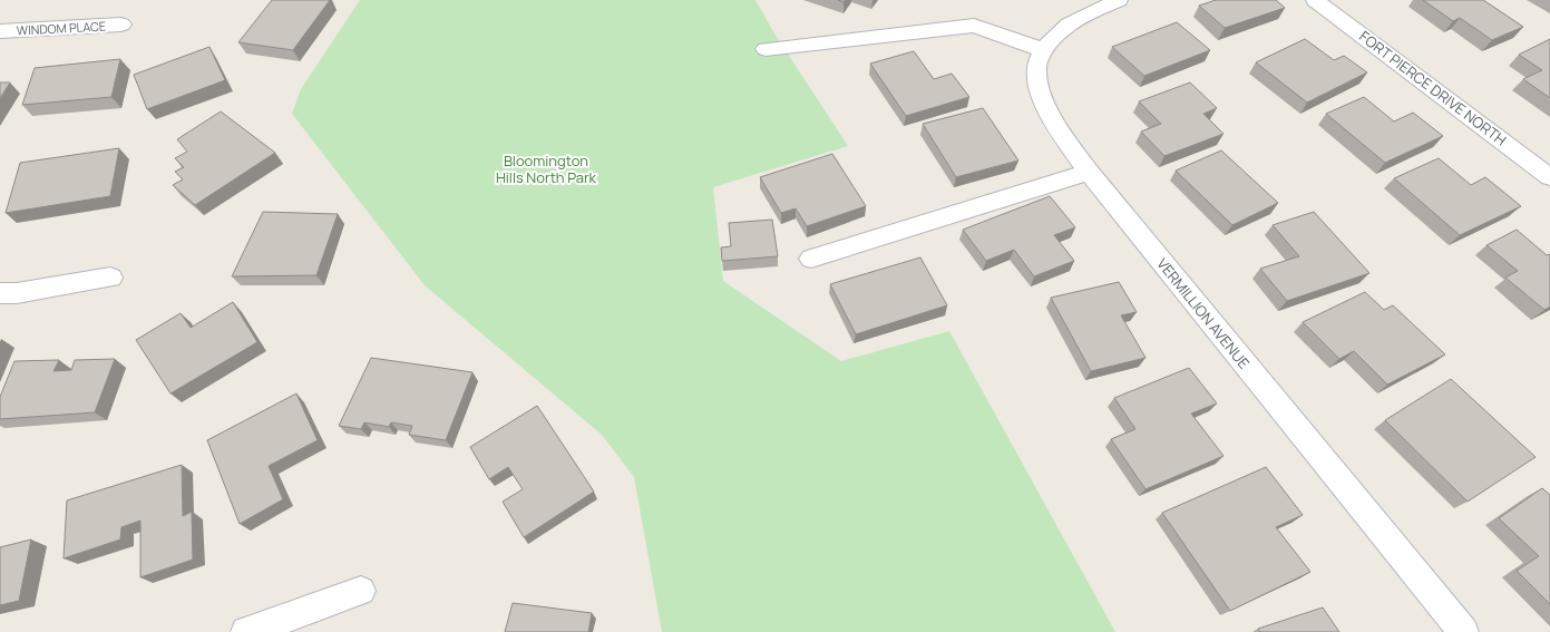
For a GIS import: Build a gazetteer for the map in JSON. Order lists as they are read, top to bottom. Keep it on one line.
{"streets":{"street":["WINDOM PLACE","FORT PIERCE DRIVE NORTH","VERMILLION AVENUE"]},"parks":["Bloomington Hills North Park"]}
